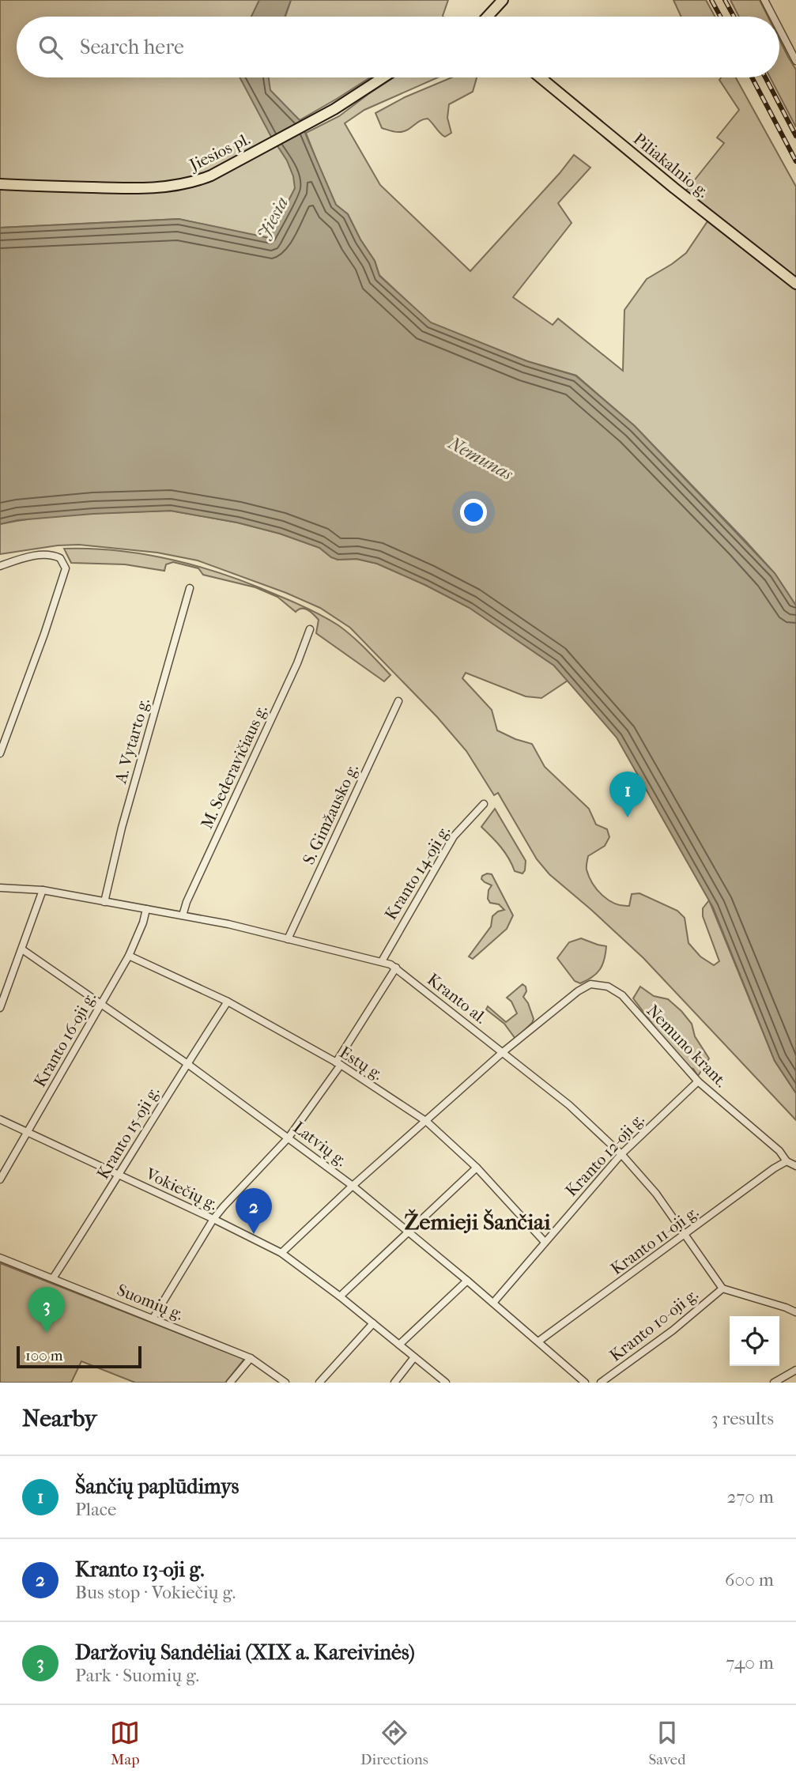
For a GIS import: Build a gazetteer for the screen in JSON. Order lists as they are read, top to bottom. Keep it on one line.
{"streets":{"main road":["Jiesios pl.","Piliakalnio g."],"street":["A. Vytarto g.","M. Sederavičiaus g.","S. Gimžausko g.","Kranto 14-oji g.","Kranto al.","Kranto 16-oji g.","Nemuno krant.","Estų g.","Kranto 15-oji g.","Latvių g.","Kranto 12-oji g.","Vokiečių g.","Kranto 11-oji g.","Suomių g.","Kranto 10-oji g."]},"crossings":[["A. Vytarto g.","Kranto al."],["M. Sederavičiaus g.","Kranto al."],["S. Gimžausko g.","Kranto al."],["Kranto 14-oji g.","Kranto al."],["Kranto al.","Kranto 16-oji g."],["Kranto al.","Nemuno krant."],["Kranto al.","Kranto 12-oji g."],["Kranto al.","Kranto 11-oji g."],["Kranto al.","Kranto 10-oji g."],["Kranto 16-oji g.","Estų g."],["Kranto 16-oji g.","Latvių g."],["Kranto 16-oji g.","Vokiečių g."],["Nemuno krant.","Kranto 12-oji g."],["Nemuno krant.","Kranto 11-oji g."],["Estų g.","Kranto 15-oji g."],["Estų g.","Kranto 12-oji g."],["Kranto 15-oji g.","Latvių g."],["Kranto 15-oji g.","Vokiečių g."],["Kranto 15-oji g.","Suomių g."],["Latvių g.","Kranto 12-oji g."],["Latvių g.","Kranto 11-oji g."]],"districts":["Žemieji Šančiai"],"water":["Jiesia","Nemunas"],"scale_bar":"100 m","page":{"search":"Search here","pins":["1","2","3"],"scale":"100 m","heading":["Nearby","3 results"],"list":[{"mark":"1","name":"Šančių paplūdimys","note":"Place","value":"270 m"},{"mark":"2","name":"Kranto 13-oji g.","note":"Bus stop · Vokiečių g.","value":"600 m"},{"mark":"3","name":"Daržovių Sandėliai (XIX a. Kareivinės)","note":"Park · Suomių g.","value":"740 m"}],"nav":["Map","Directions","Saved"]}}
